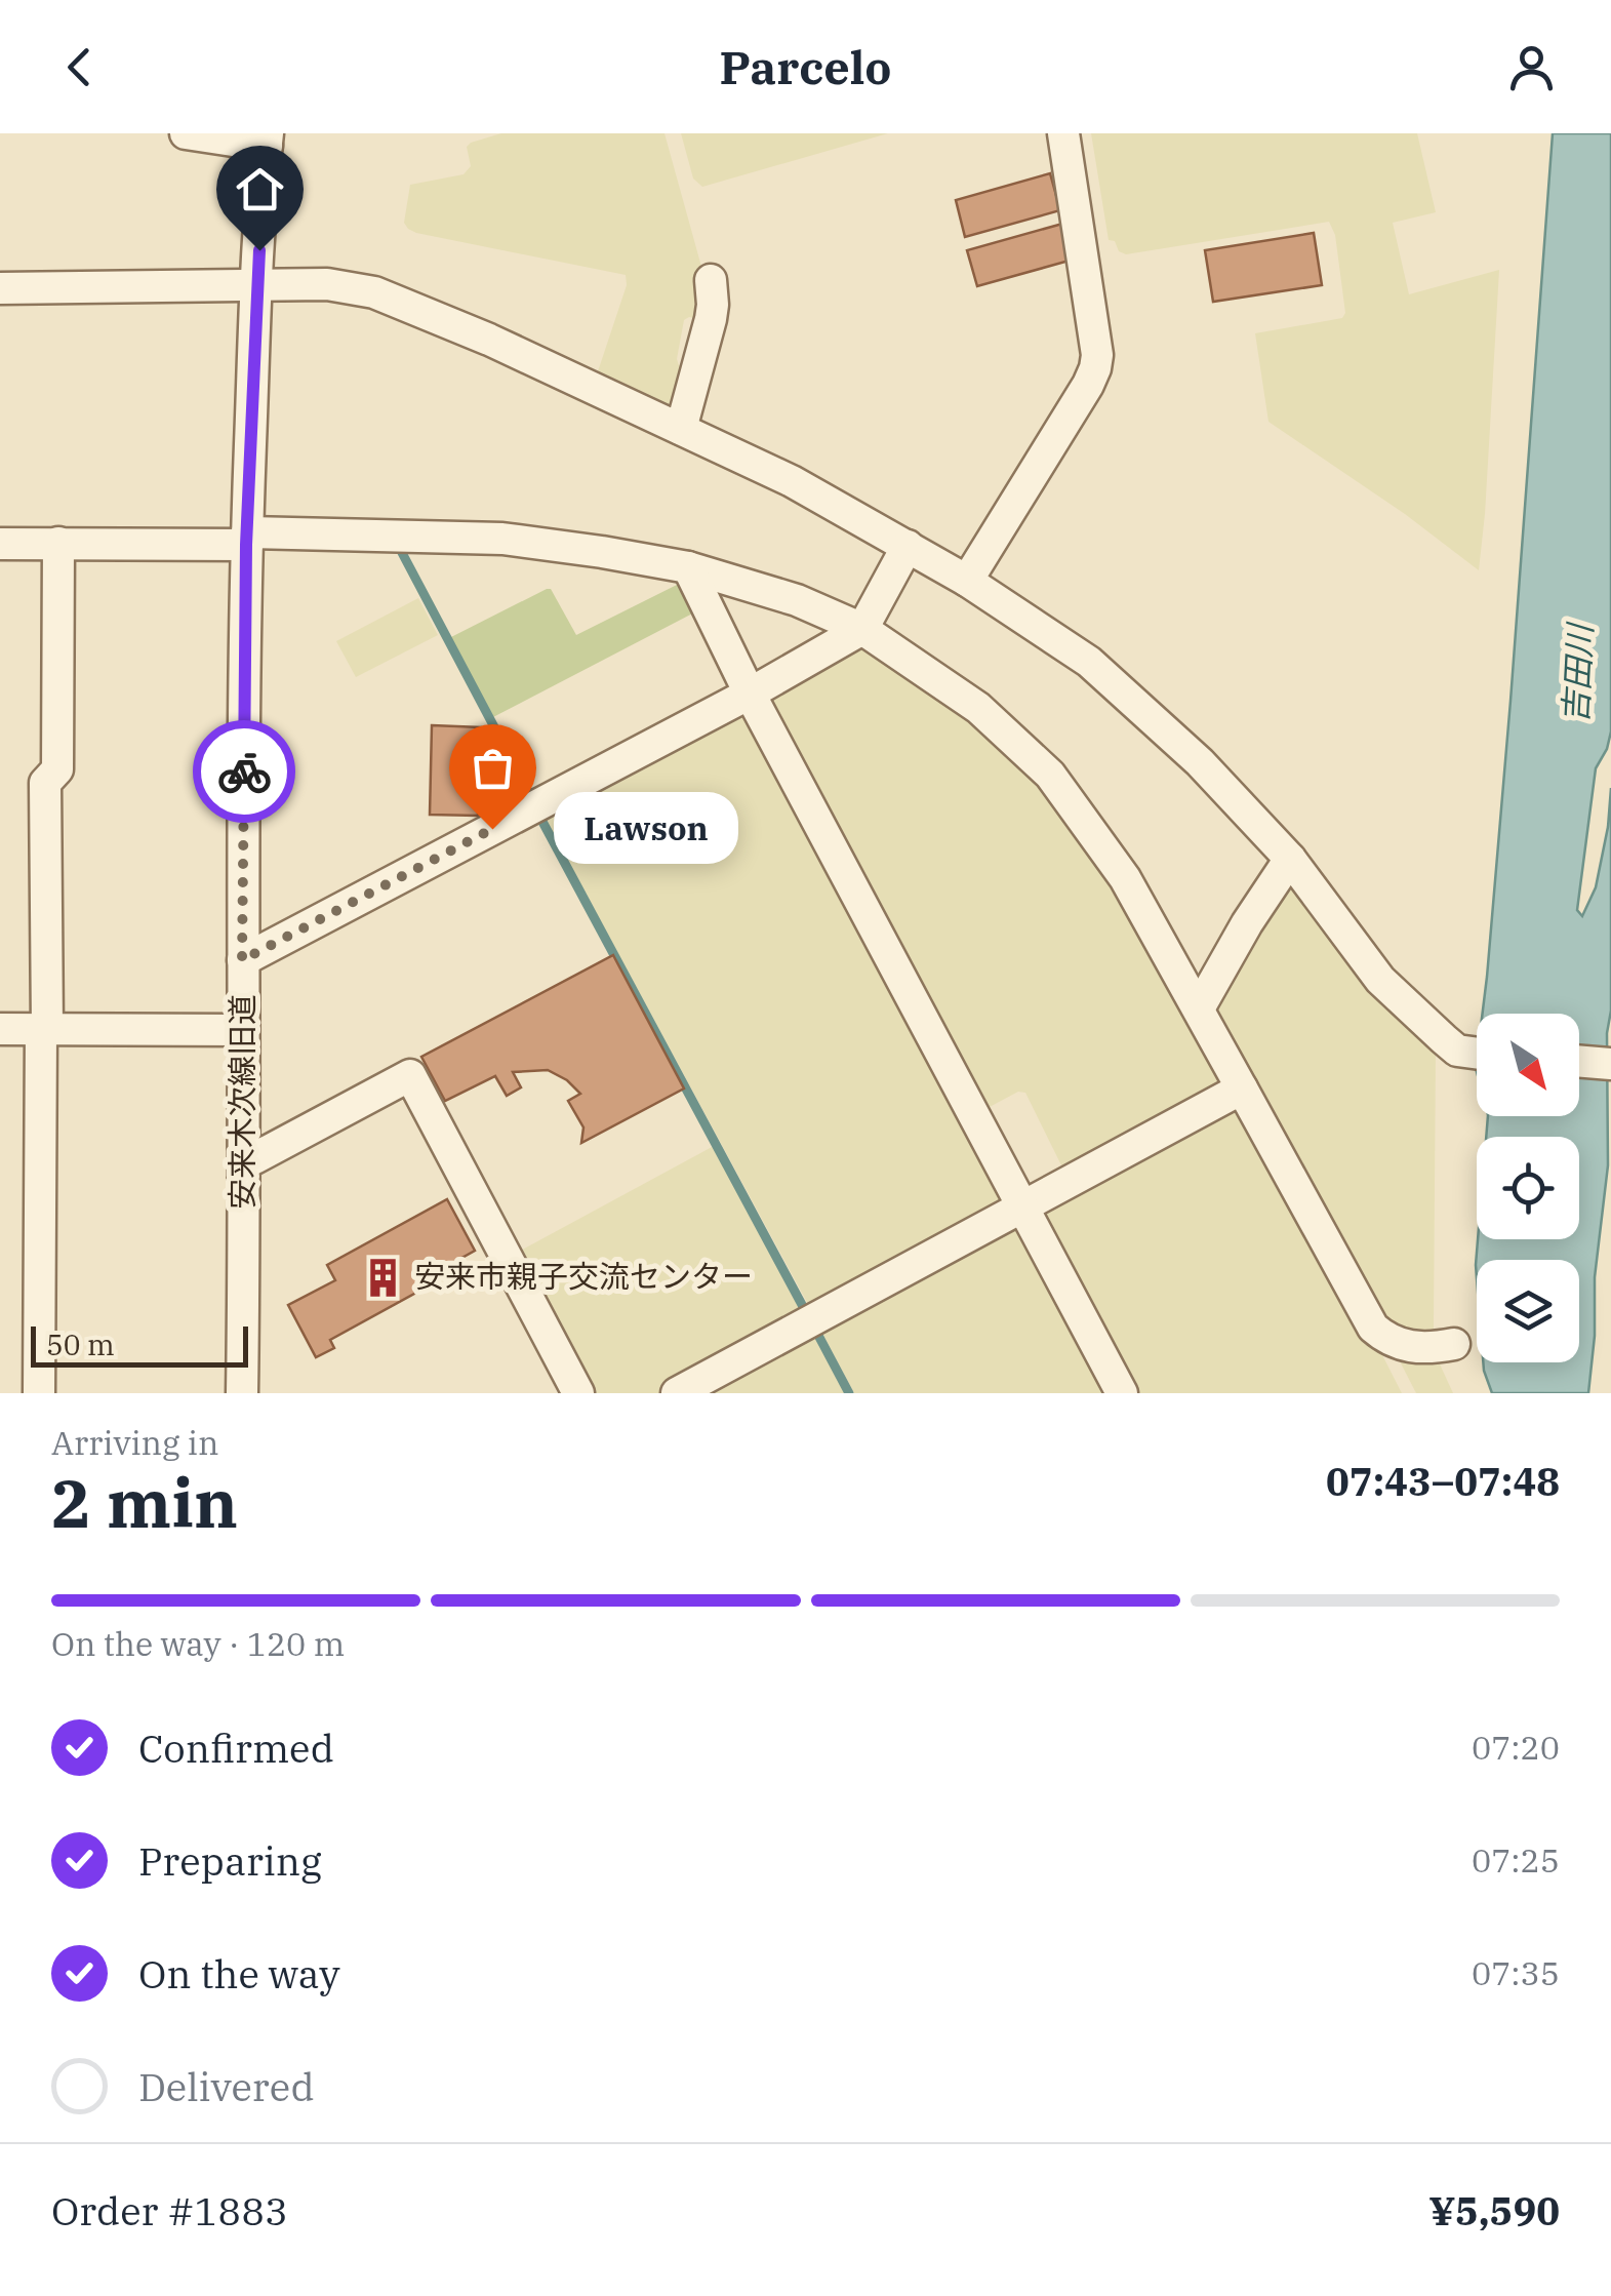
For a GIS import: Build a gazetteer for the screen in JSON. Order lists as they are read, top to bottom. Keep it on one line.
{"streets":{"street":["安来木次線旧道"]},"water":["吉田川"],"places":{"other":["Lawson"],"building":["安来市親子交流センター"]},"scale_bar":"50 m","north":"bottom right","page":{"header":"Parcelo","bubble":"Lawson","scale":"50 m","heading":["2 min","Arriving in","07:43–07:48"],"panel":["Order #1883","¥5,590"],"bar":"On the way · 120 m","list":[["Confirmed","07:20"],["Preparing","07:25"],["On the way","07:35"],"Delivered"]}}
